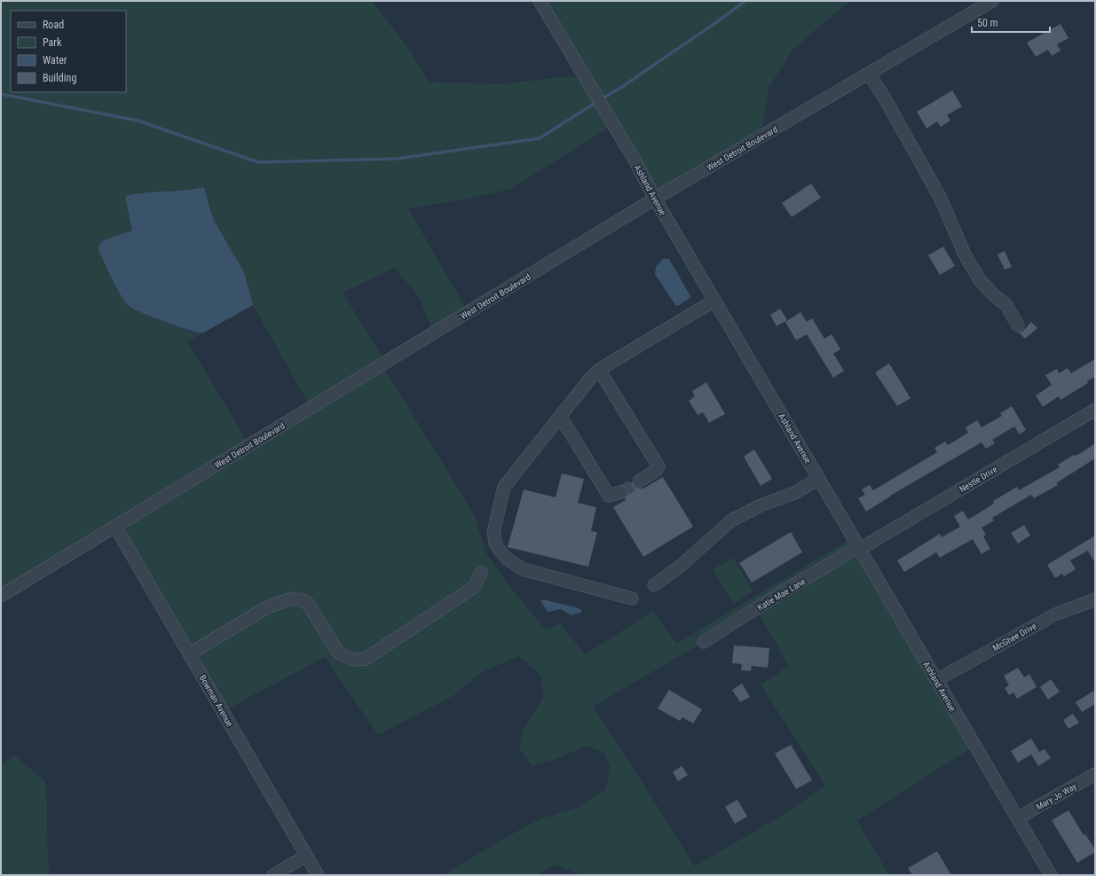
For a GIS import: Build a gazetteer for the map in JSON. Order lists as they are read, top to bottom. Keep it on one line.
{"streets":{"street":["West Detroit Boulevard","Ashland Avenue","Nestle Drive","Katie Mae Lane","McGhee Drive","Bowman Avenue","Mary Jo Way"]},"crossings":[["West Detroit Boulevard","Ashland Avenue"],["West Detroit Boulevard","Bowman Avenue"],["Ashland Avenue","Nestle Drive"],["Ashland Avenue","Katie Mae Lane"],["Ashland Avenue","McGhee Drive"],["Ashland Avenue","Mary Jo Way"],["Nestle Drive","Katie Mae Lane"]],"legend":["Road","Park","Water","Building"],"scale_bar":"50 m"}
